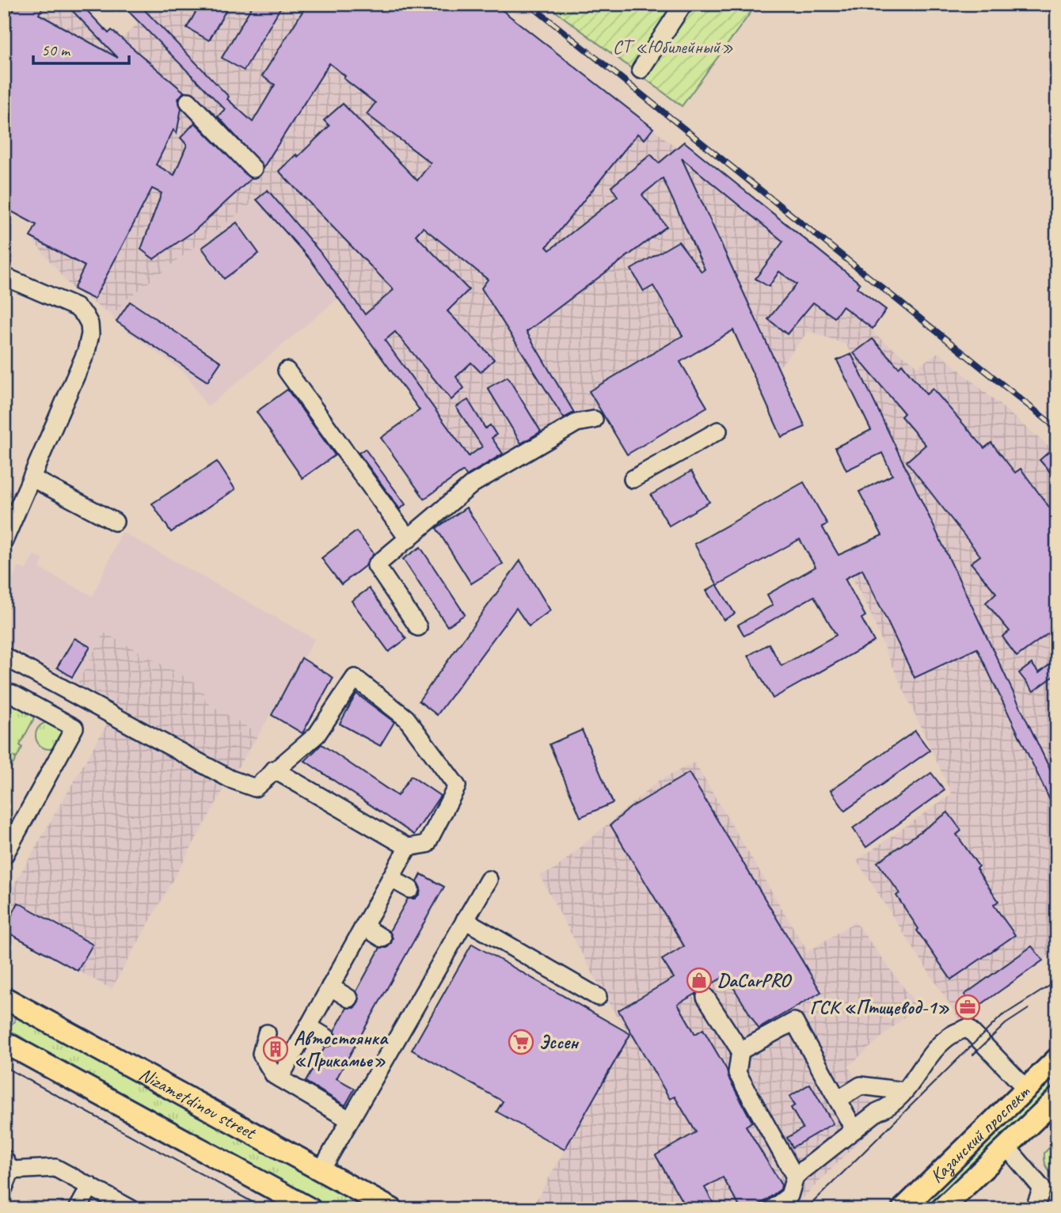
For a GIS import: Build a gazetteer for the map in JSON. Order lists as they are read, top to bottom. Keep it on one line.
{"streets":{"main road":["Nizametdinov street","Казанский проспект"]},"parks":["СТ «Юбилейный»"],"places":{"shop":["DaCarPRO"],"office":["ГСК «Птицевод-1»"],"supermarket":["Эссен"],"building":["Автостоянка «Прикамье»"]},"scale_bar":"50 m"}
